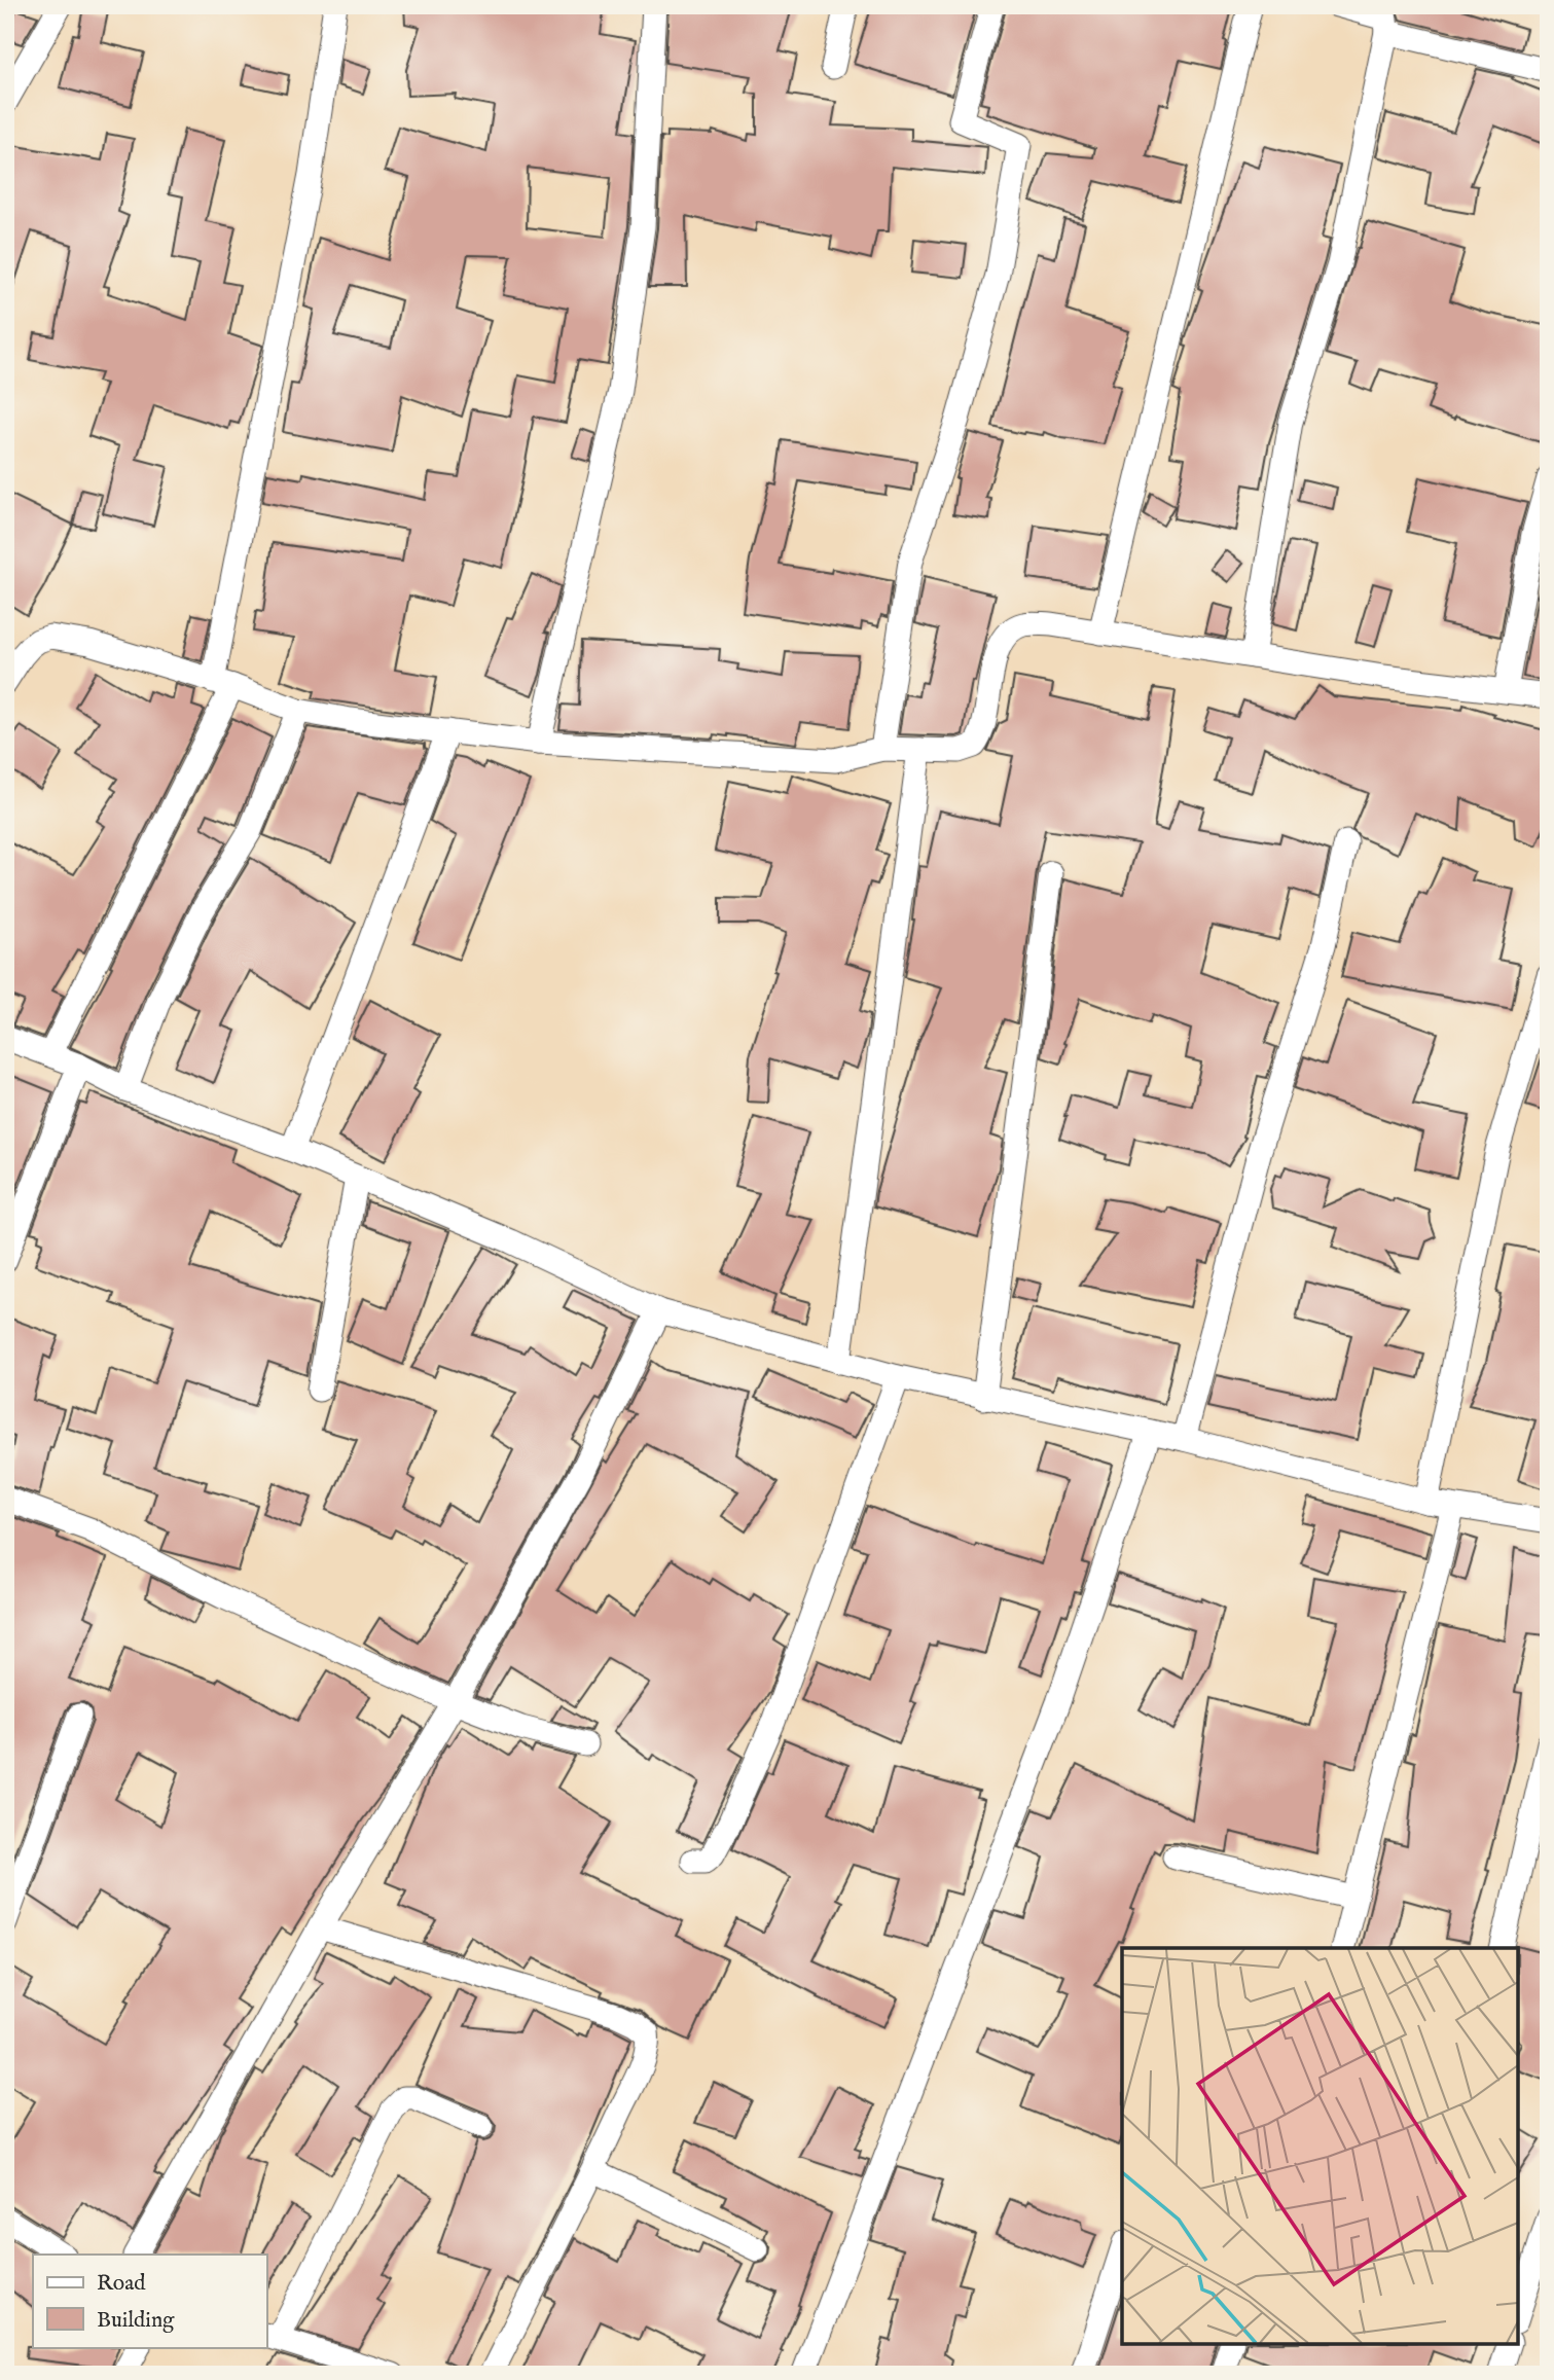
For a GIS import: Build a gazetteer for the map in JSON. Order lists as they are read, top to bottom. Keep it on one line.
{"legend":["Road","Building"]}
